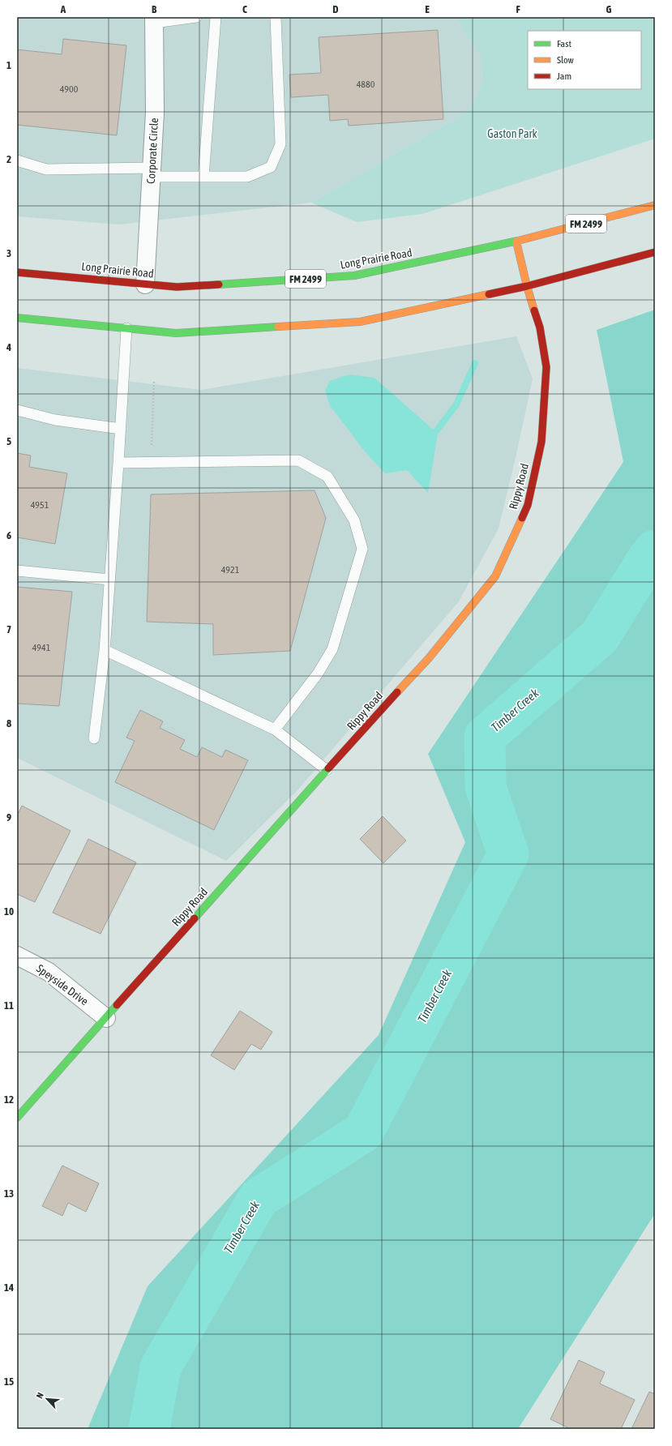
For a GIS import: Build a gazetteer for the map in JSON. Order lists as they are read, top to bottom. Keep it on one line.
{"streets":{"main road":["FM 2499","Long Prairie Road","Rippy Road"],"street":["Corporate Circle","Speyside Drive"]},"crossings":[["Corporate Circle","Long Prairie Road"],["Long Prairie Road","Rippy Road"],["Rippy Road","Speyside Drive"]],"water":["Timber Creek"],"parks":["Gaston Park"],"house_numbers":["4880","4900","4951","4921","4941"],"legend":["Fast","Slow","Jam"],"north":"top left","grid":{"columns":["A","B","C","D","E","F","G"],"rows":["1","2","3","4","5","6","7","8","9","10","11","12","13","14","15"]}}
